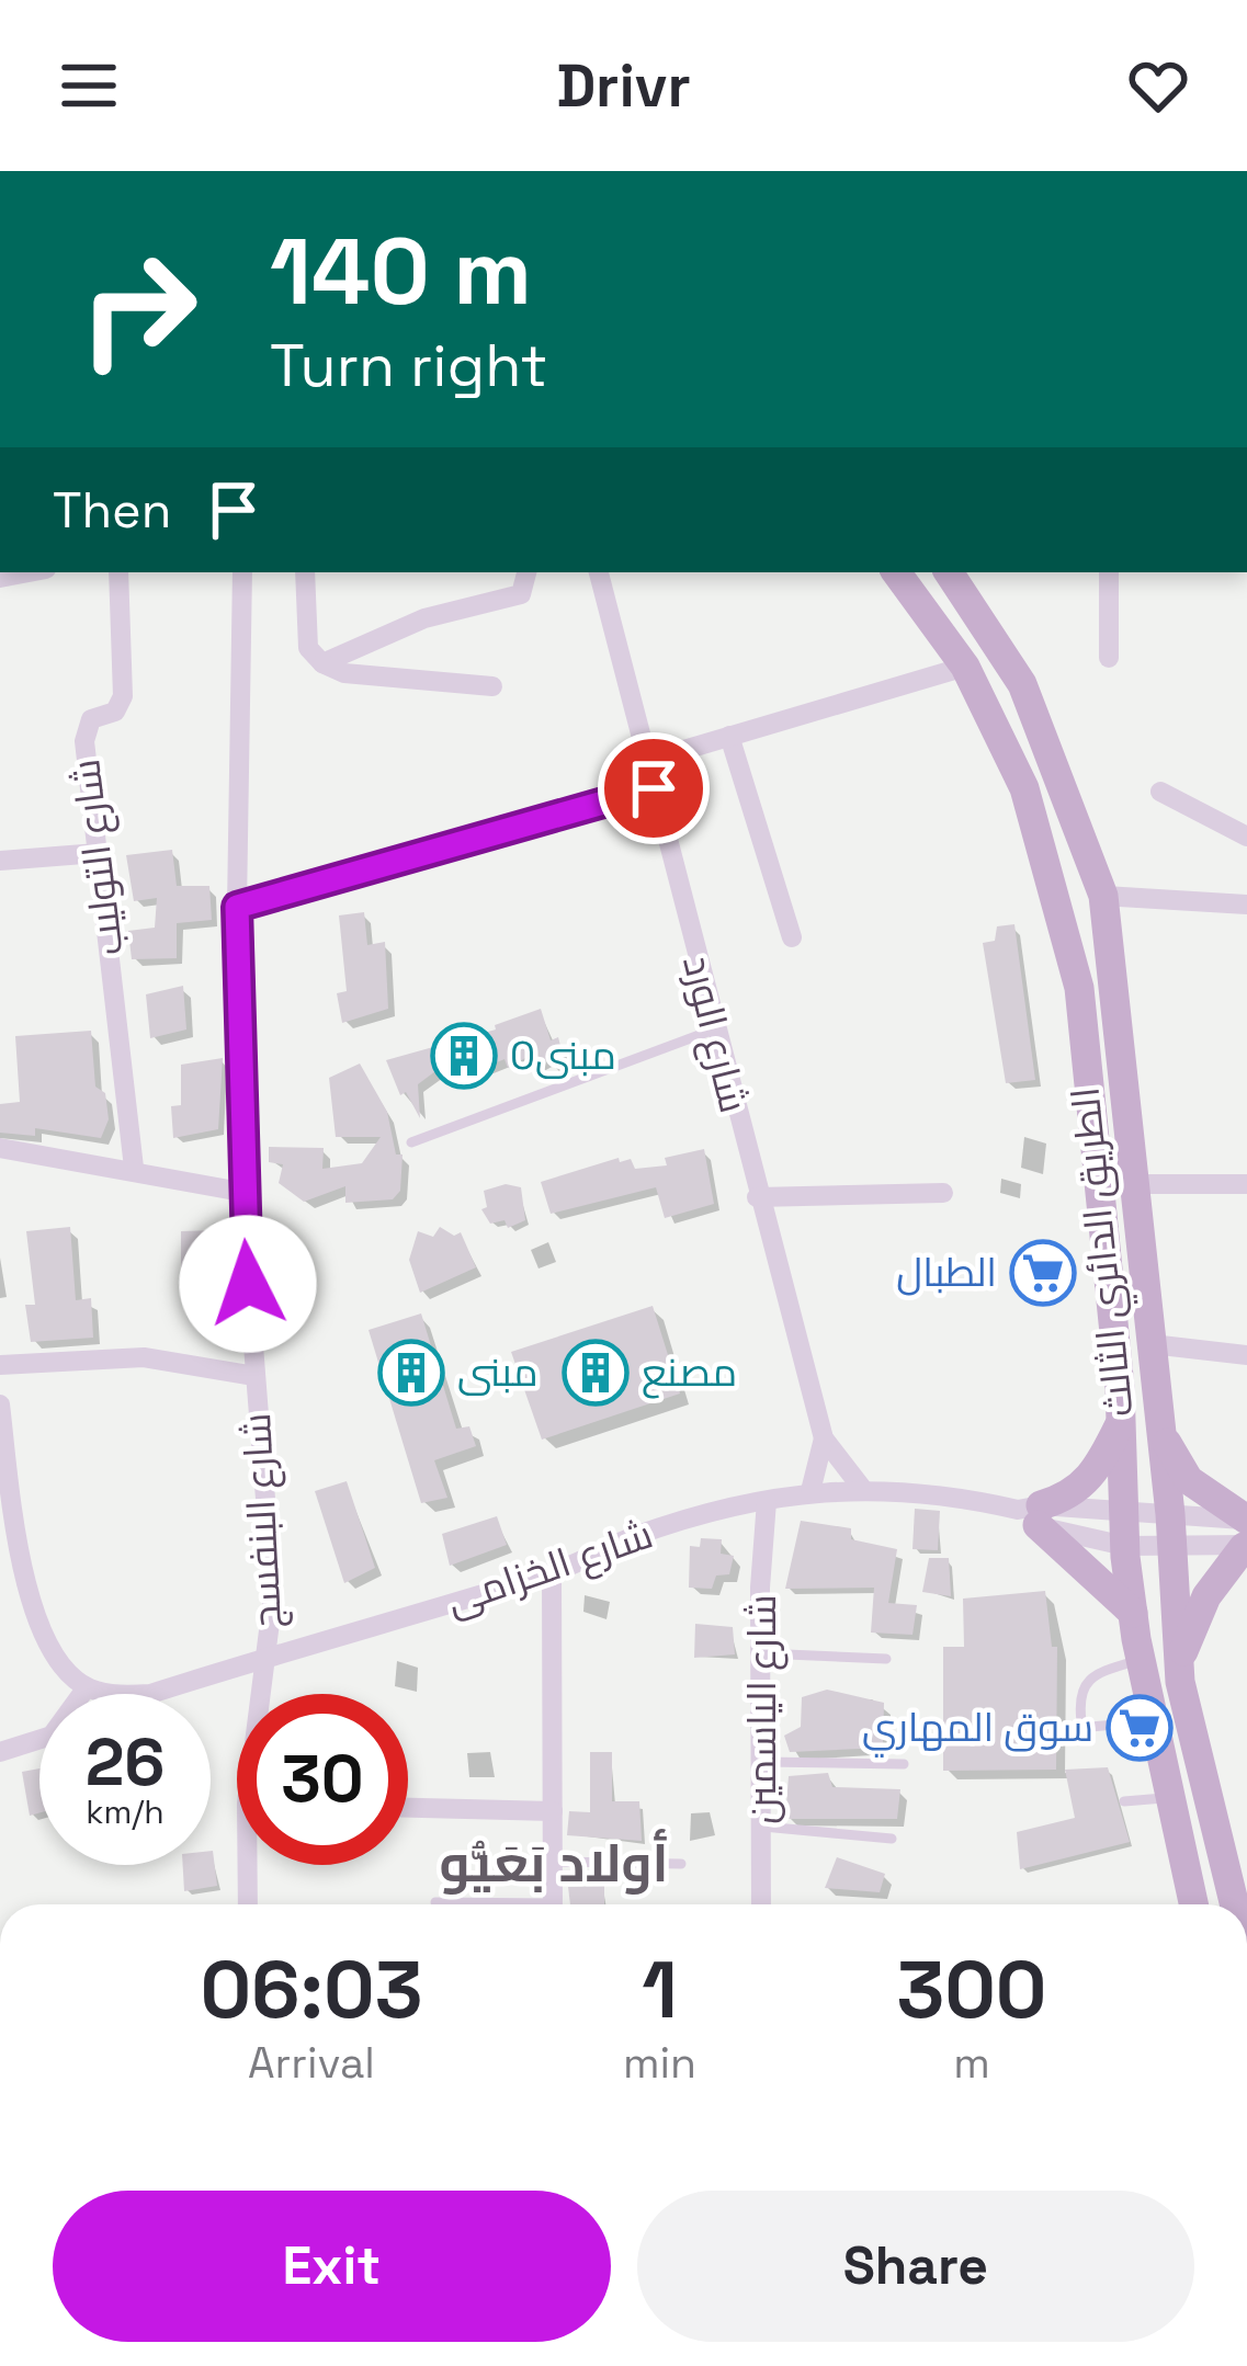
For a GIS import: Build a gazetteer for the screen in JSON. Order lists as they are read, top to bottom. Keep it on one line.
{"streets":{"main road":["الطريق الدائري الثالث"],"street":["شارع التوليب","شارع الورد","شارع البنفسج","شارع الخزامى","شارع الياسمين"]},"crossings":[["شارع الورد","شارع الخزامى"],["شارع البنفسج","شارع الخزامى"],["شارع الخزامى","شارع الياسمين"]],"districts":["أولاد بَعَيُّو"],"places":{"building":["مبنى0","مبنى","مصنع"],"supermarket":["الطبال","سوق المهاري"]},"page":{"header":"Drivr","turn":["140 m","Turn right"],"then":"Then","speed":"26 km/h","limit":"30","eta":["06:03","Arrival","1","min","300","m"],"buttons":["Exit","Share"]}}
